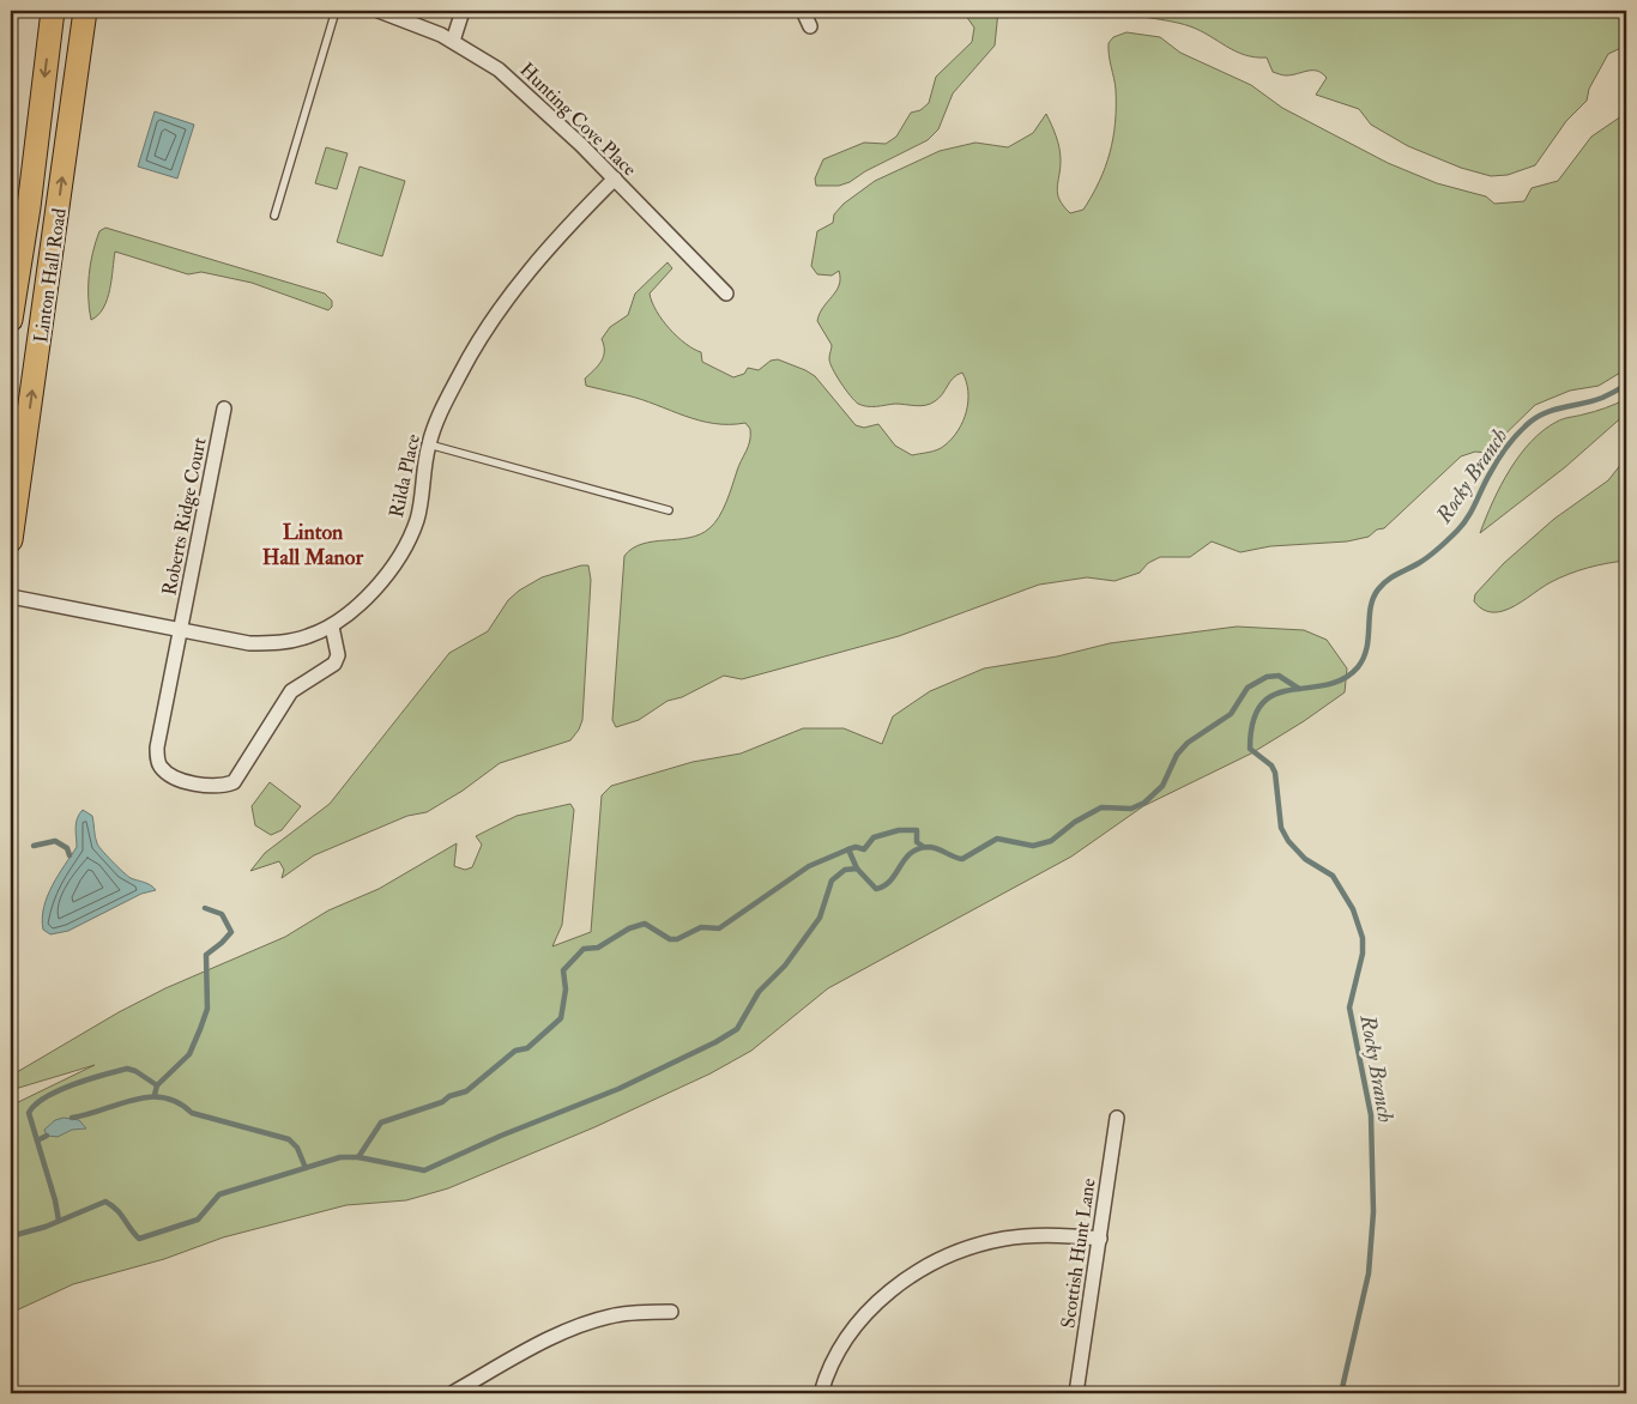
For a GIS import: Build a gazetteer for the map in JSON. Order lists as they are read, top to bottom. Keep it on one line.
{"streets":{"main road":["Linton Hall Road"],"street":["Hunting Cove Place","Rilda Place","Roberts Ridge Court","Scottish Hunt Lane"]},"crossings":[["Hunting Cove Place","Rilda Place"],["Rilda Place","Roberts Ridge Court"]],"districts":["Linton Hall Manor"],"water":["Rocky Branch"]}
